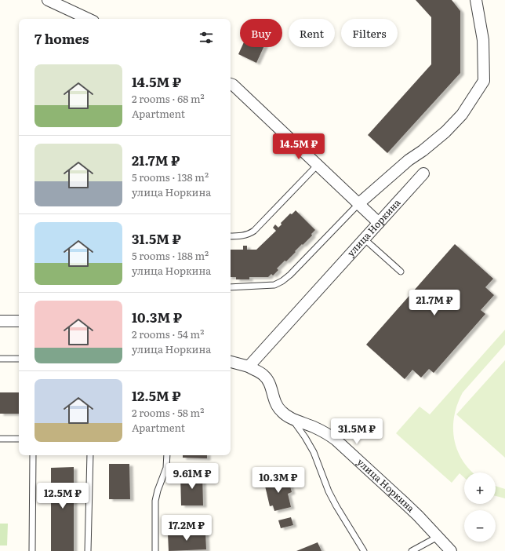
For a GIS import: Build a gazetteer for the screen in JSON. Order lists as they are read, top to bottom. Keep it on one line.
{"streets":{"street":["улица Норкина"]},"page":{"chip":["Buy","Rent","Filters"],"heading":"7 homes","list":[{"name":"14.5M ₽","note":"2 rooms · 68 m² · Apartment"},{"name":"21.7M ₽","note":"5 rooms · 138 m² · улица Норкина"},{"name":"31.5M ₽","note":"5 rooms · 188 m² · улица Норкина"},{"name":"10.3M ₽","note":"2 rooms · 54 m² · улица Норкина"},{"name":"12.5M ₽","note":"2 rooms · 58 m² · Apartment"}],"price":["14.5M ₽","21.7M ₽","31.5M ₽","9.61M ₽","10.3M ₽","12.5M ₽","17.2M ₽"],"map_buttons":["+","−"]}}
